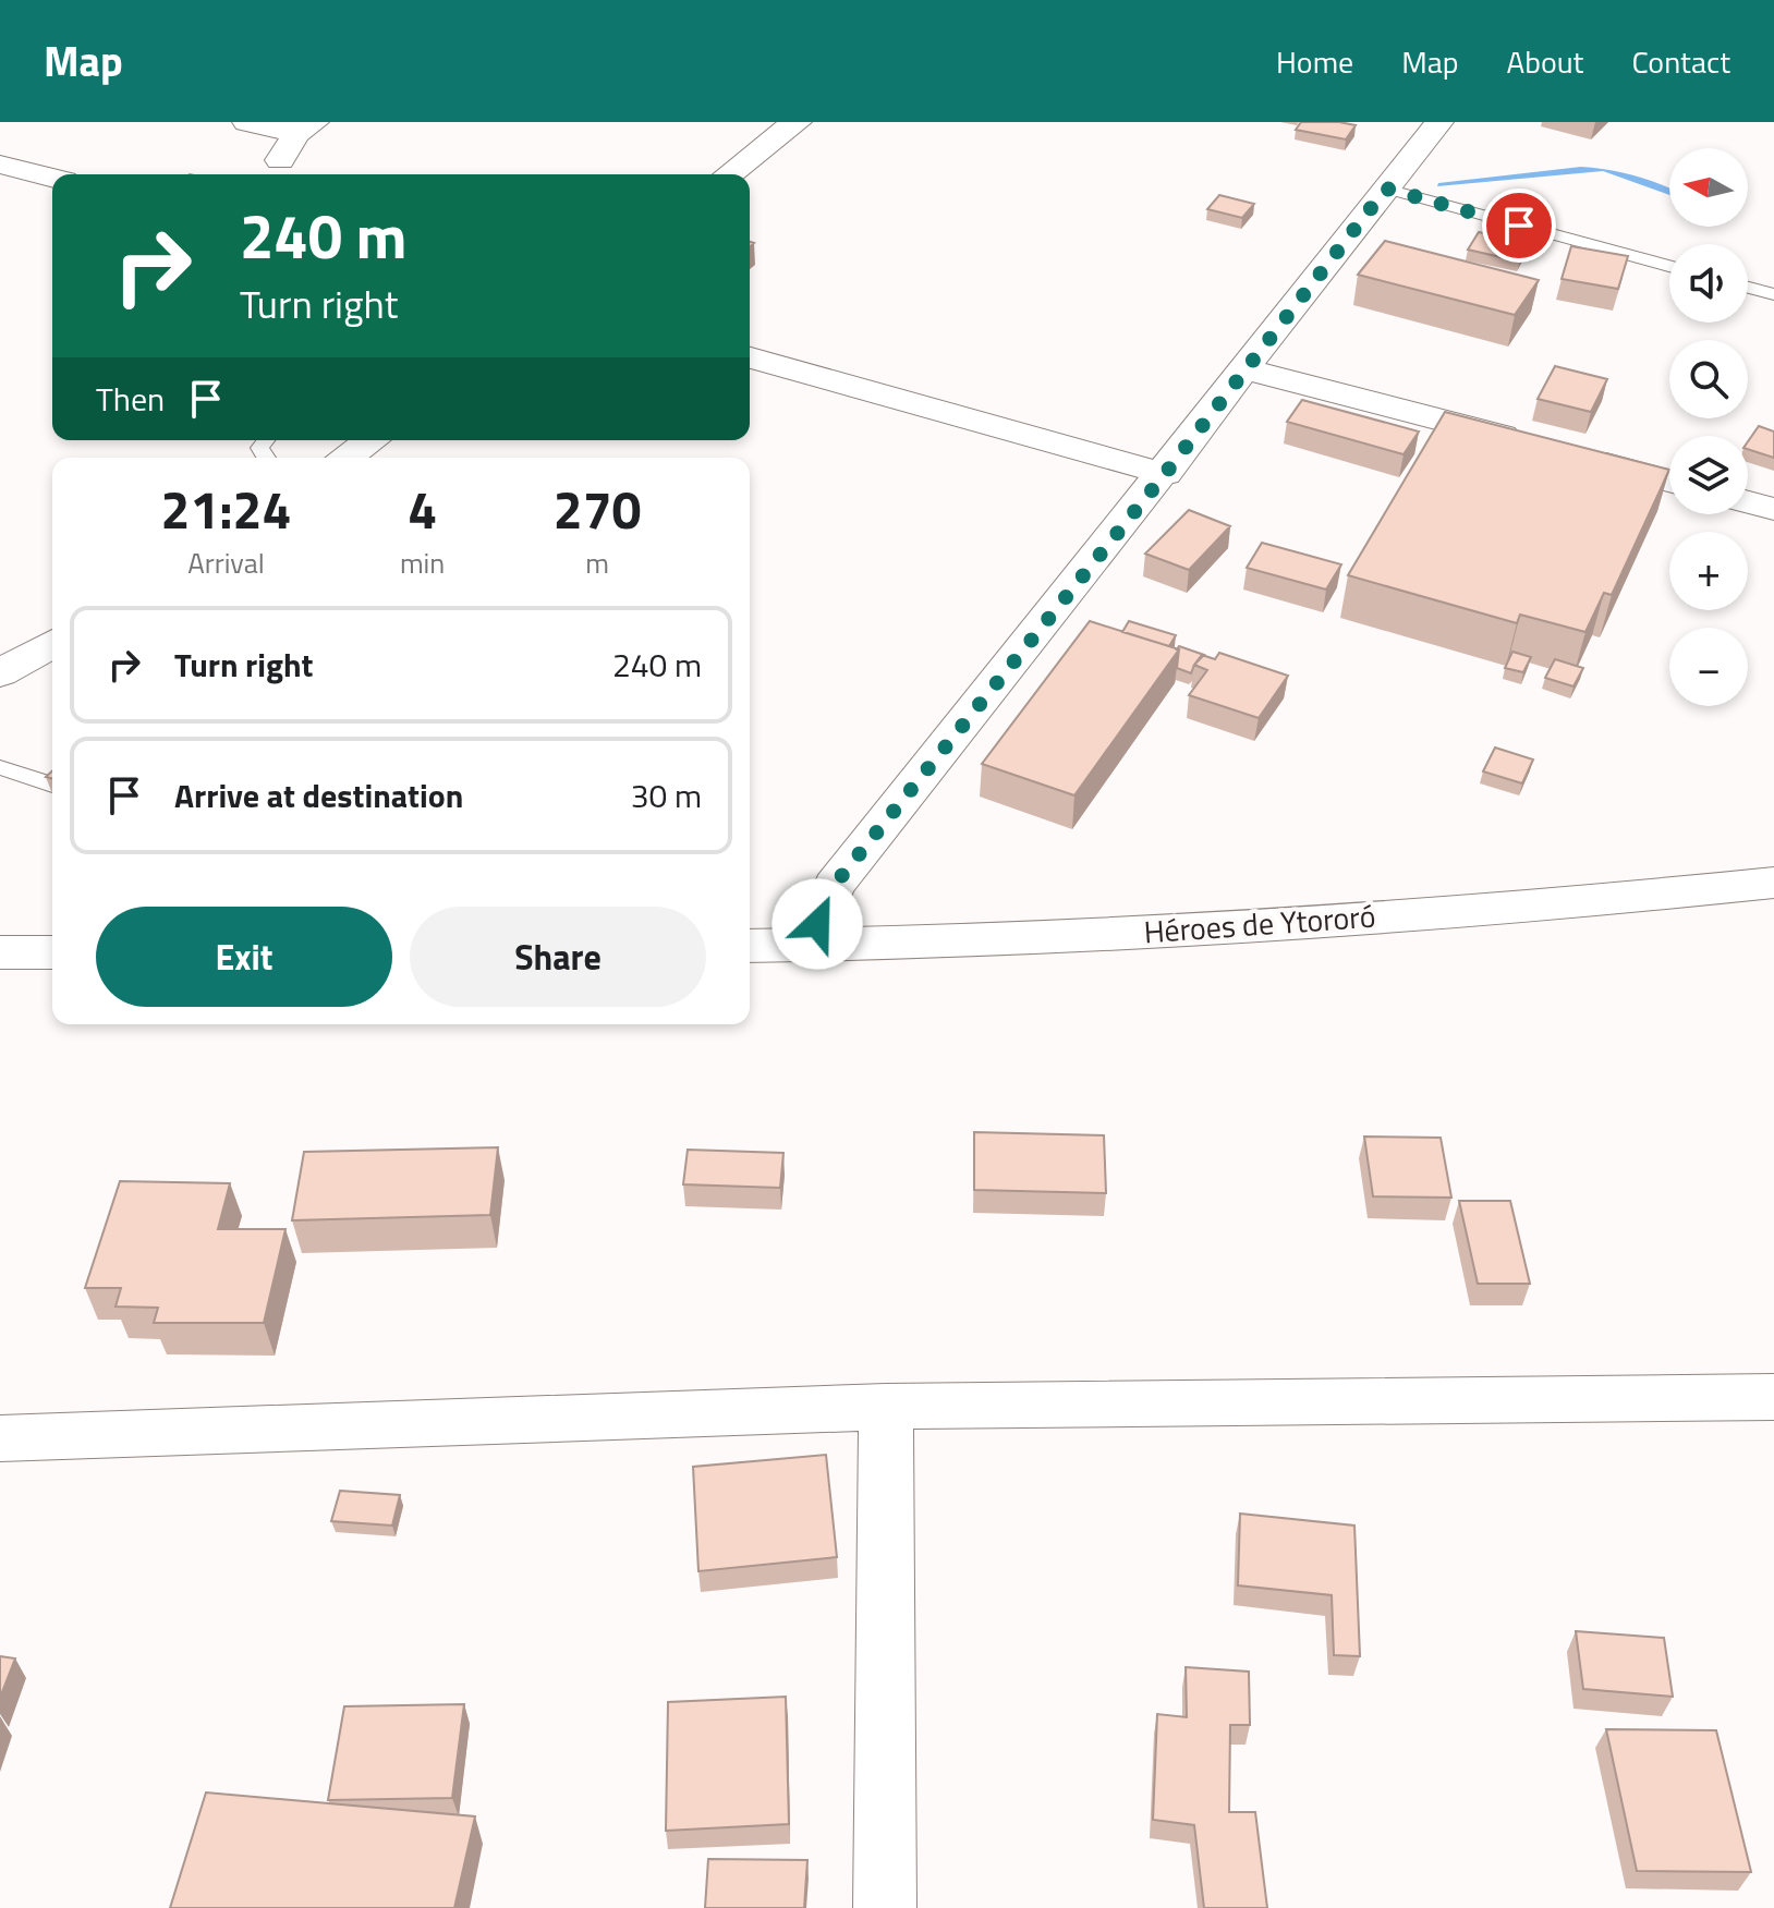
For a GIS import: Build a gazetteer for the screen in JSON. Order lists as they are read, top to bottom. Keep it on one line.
{"streets":{"main road":["Héroes de Ytororó"]},"north":"left","page":{"header":"Map","nav":["Home","Map","About","Contact"],"map_buttons":["+","−"],"turn":["240 m","Turn right"],"then":"Then","eta":["21:24","Arrival","4","min","270","m"],"list":[{"name":"Turn right","value":"240 m"},{"name":"Arrive at destination","value":"30 m"}],"buttons":["Exit","Share"]}}
